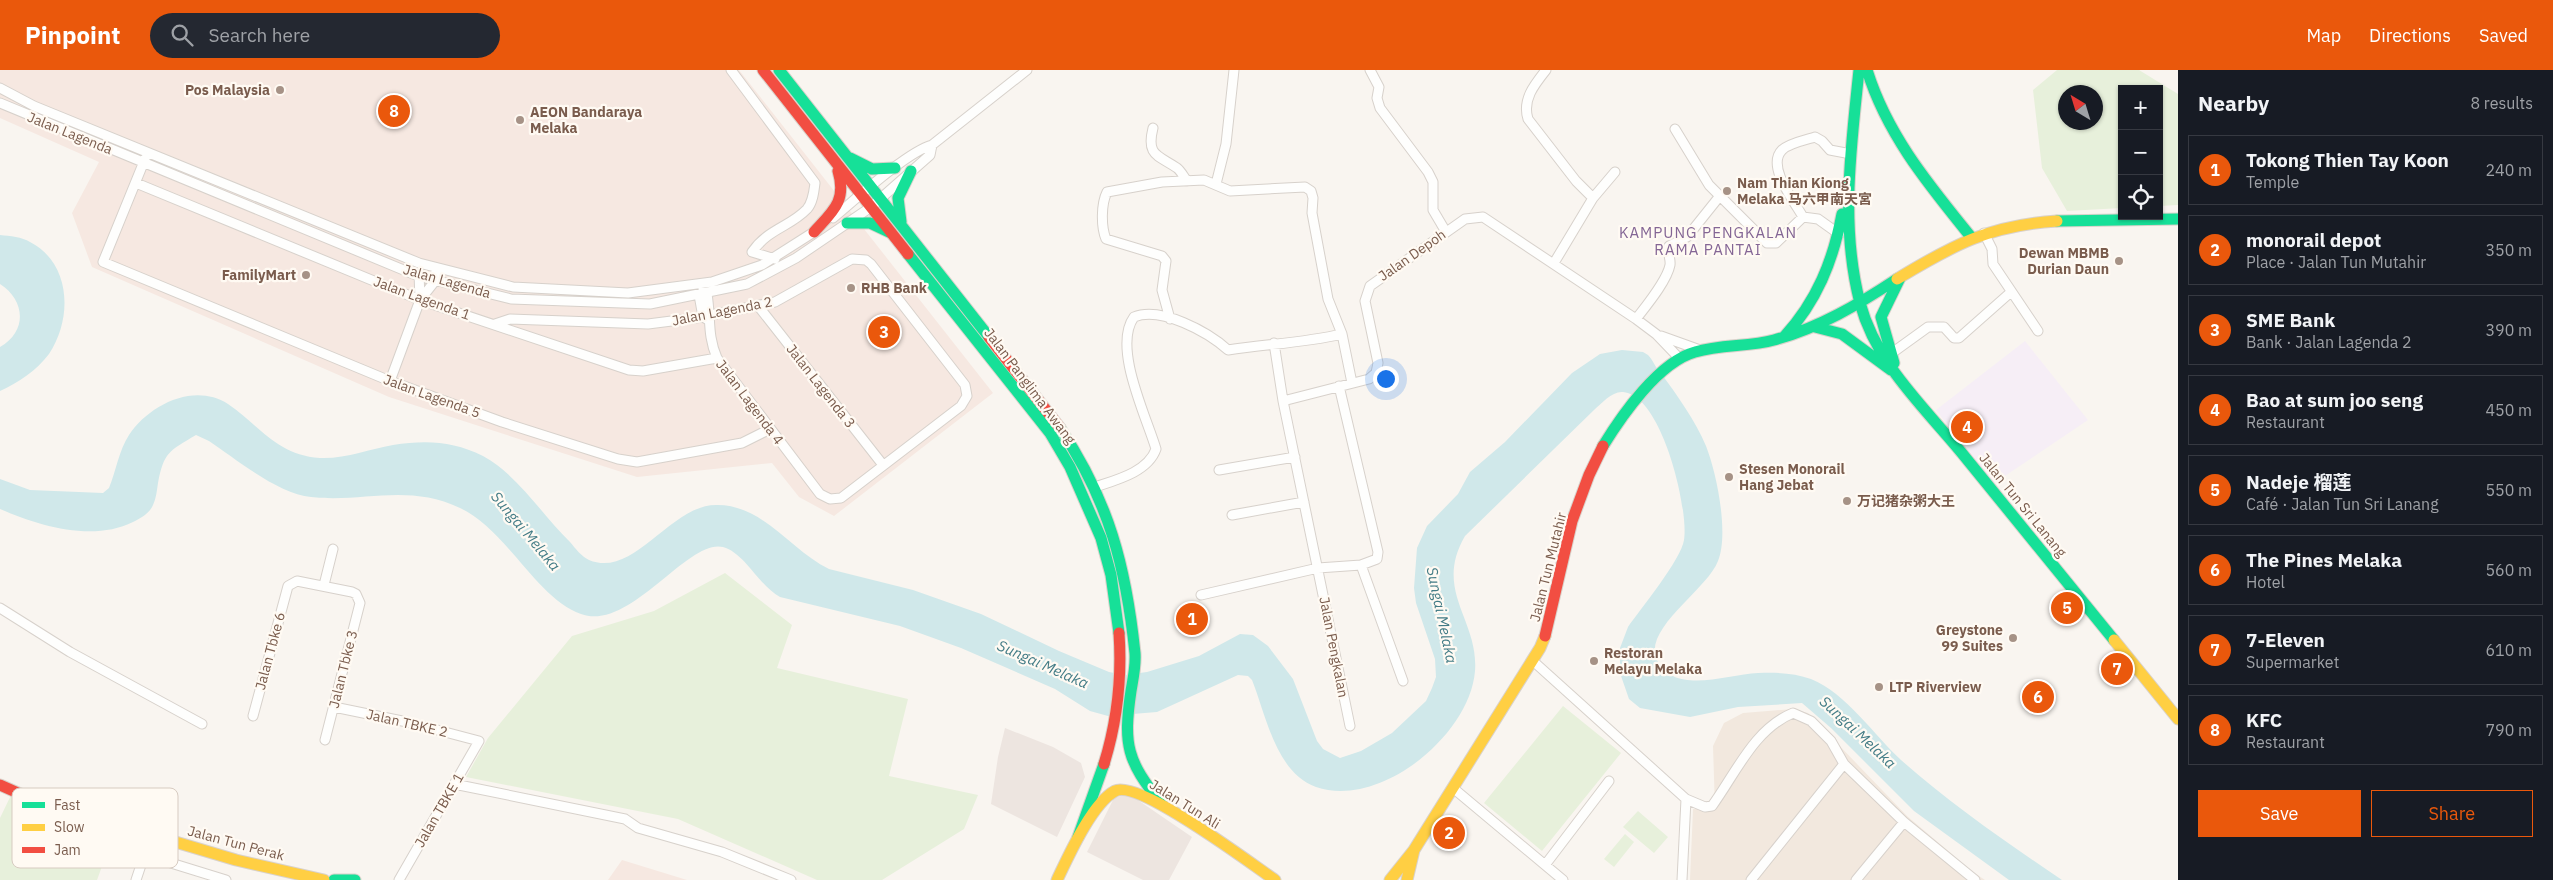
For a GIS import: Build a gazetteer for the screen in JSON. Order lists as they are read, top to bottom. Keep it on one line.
{"streets":{"main road":["Jalan Panglima Awang","Jalan Tun Sri Lanang","Jalan Tun Mutahir","Jalan Tun Ali","Jalan Tun Perak"],"street":["Jalan Lagenda","Jalan Depoh","Jalan Lagenda 1","Jalan Lagenda 2","Jalan Lagenda 3","Jalan Lagenda 5","Jalan Lagenda 4","Jalan Pengkalan","Jalan Tbke 6","Jalan Tbke 3","Jalan TBKE 2","Jalan TBKE 1"]},"crossings":[["Jalan Lagenda","Jalan Panglima Awang"],["Jalan Lagenda","Jalan Lagenda 4"],["Jalan Depoh","Jalan Tun Mutahir"],["Jalan Lagenda 1","Jalan Lagenda 2"],["Jalan Lagenda 1","Jalan Lagenda 5"],["Jalan Lagenda 1","Jalan Lagenda 4"],["Jalan Lagenda 2","Jalan Lagenda 3"],["Jalan Lagenda 2","Jalan Lagenda 4"],["Jalan Lagenda 3","Jalan Lagenda 4"],["Jalan Panglima Awang","Jalan Tun Ali"],["Jalan Lagenda 5","Jalan Lagenda 4"],["Jalan Tun Sri Lanang","Jalan Tun Mutahir"],["Jalan Tbke 6","Jalan Tbke 3"],["Jalan Tbke 3","Jalan TBKE 2"],["Jalan TBKE 2","Jalan TBKE 1"]],"districts":["KAMPUNG PENGKALAN RAMA PANTAI"],"water":["Sungai Melaka"],"places":["Pos Malaysia","AEON Bandaraya Melaka","Nam Thian Kiong Melaka 马六甲南天宮","Dewan MBMB Durian Daun","FamilyMart","RHB Bank","Stesen Monorail Hang Jebat","万记猪杂粥大王","Greystone 99 Suites","Restoran Melayu Melaka","LTP Riverview"],"legend":["Fast","Slow","Jam"],"north":"top left","page":{"header":"Pinpoint","search":"Search here","nav":["Map","Directions","Saved"],"heading":["Nearby","8 results"],"map_buttons":["+","−"],"pins":["8","3","4","5","1","7","6","2"],"list":[{"mark":"1","name":"Tokong Thien Tay Koon","note":"Temple","value":"240 m"},{"mark":"2","name":"monorail depot","note":"Place · Jalan Tun Mutahir","value":"350 m"},{"mark":"3","name":"SME Bank","note":"Bank · Jalan Lagenda 2","value":"390 m"},{"mark":"4","name":"Bao at sum joo seng","note":"Restaurant","value":"450 m"},{"mark":"5","name":"Nadeje 榴莲","note":"Café · Jalan Tun Sri Lanang","value":"550 m"},{"mark":"6","name":"The Pines Melaka","note":"Hotel","value":"560 m"},{"mark":"7","name":"7-Eleven","note":"Supermarket","value":"610 m"},{"mark":"8","name":"KFC","note":"Restaurant","value":"790 m"}],"buttons":["Save","Share"]}}
